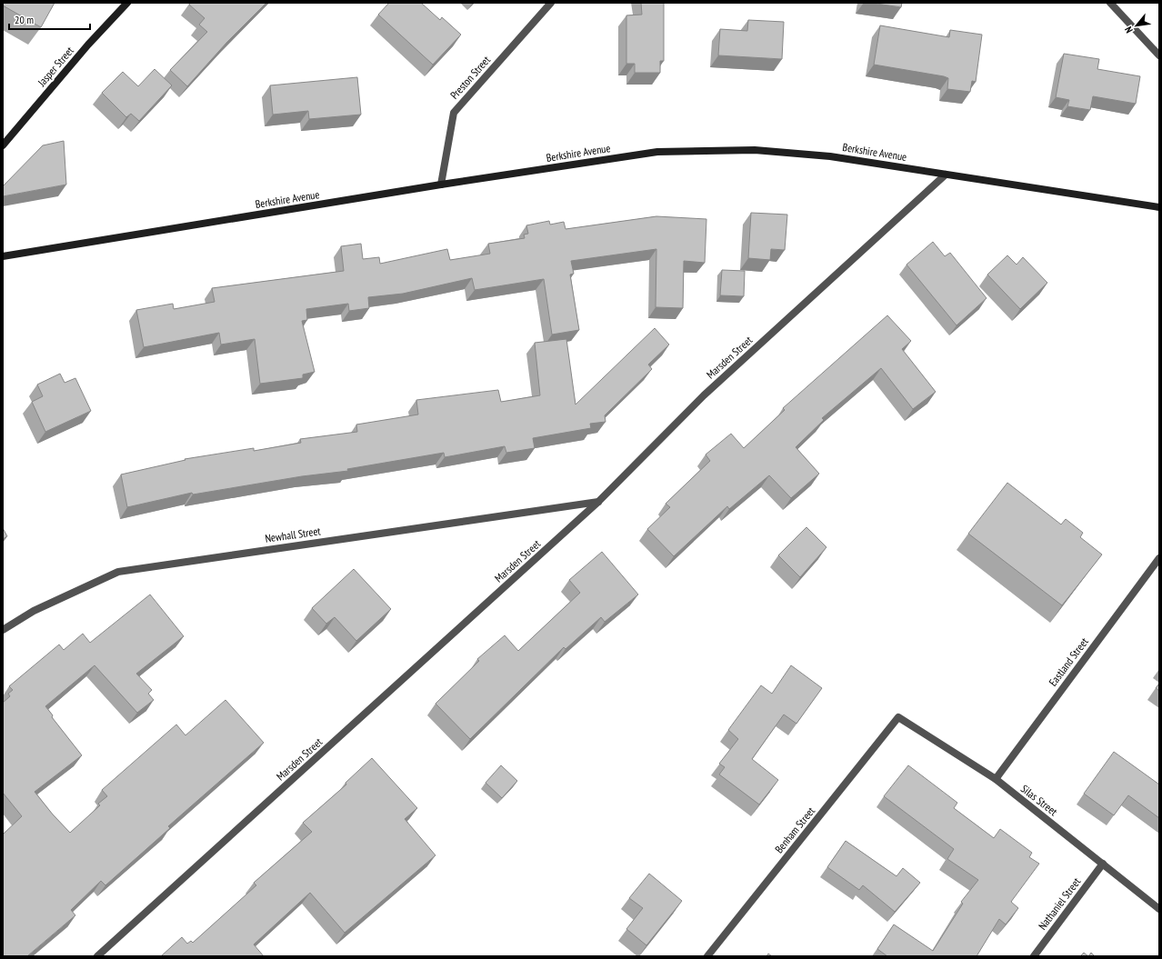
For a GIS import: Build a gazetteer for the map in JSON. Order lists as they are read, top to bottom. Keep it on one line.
{"streets":{"main road":["Jasper Street","Berkshire Avenue"],"street":["Preston Street","Marsden Street","Newhall Street","Eastland Street","Silas Street","Benham Street","Nathaniel Street"]},"crossings":[["Preston Street","Berkshire Avenue"],["Berkshire Avenue","Marsden Street"],["Marsden Street","Newhall Street"],["Eastland Street","Silas Street"],["Silas Street","Benham Street"],["Silas Street","Nathaniel Street"]],"scale_bar":"20 m","north":"bottom left"}
